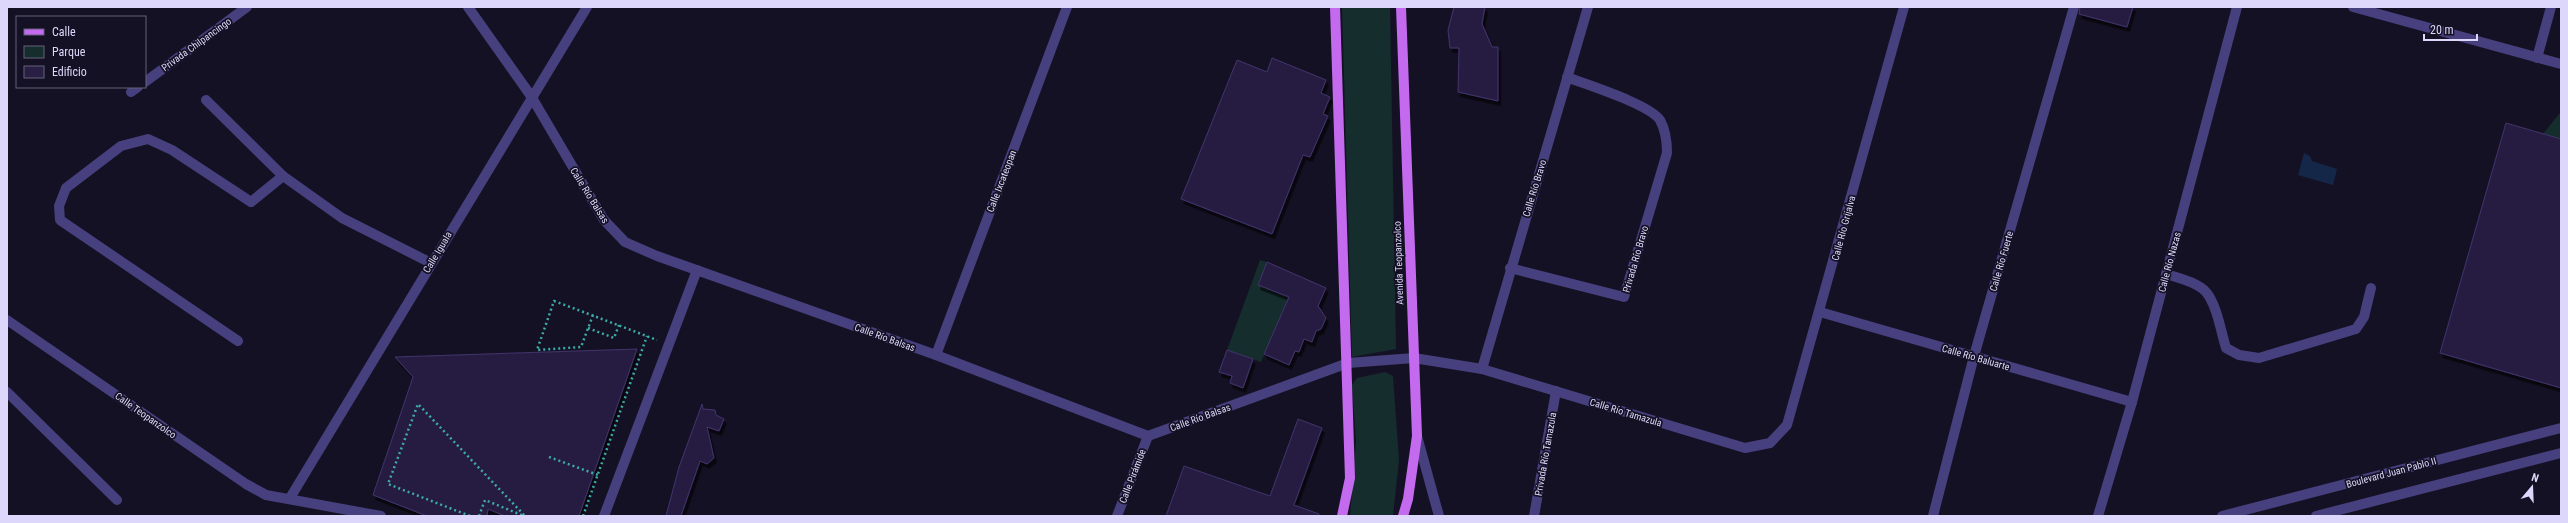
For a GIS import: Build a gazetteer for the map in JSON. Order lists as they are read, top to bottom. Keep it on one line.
{"streets":{"main road":["Avenida Teopanzolco"],"street":["Privada Chilpancingo","Calle Ixcateopan","Calle Río Bravo","Calle Río Balsas","Calle Río Grijalva","Calle Iguala","Privada Río Bravo","Calle Río Fuerte","Calle Río Nazas","Calle Río Baluarte","Calle Río Tamazula","Calle Teopanzolco","Privada Río Tamazula","Boulevard Juan Pablo II","Calle Pirámide"]},"crossings":[["Calle Ixcateopan","Calle Río Balsas"],["Calle Río Bravo","Calle Río Balsas"],["Calle Río Bravo","Privada Río Bravo"],["Calle Río Bravo","Calle Río Tamazula"],["Calle Río Balsas","Calle Iguala"],["Calle Río Balsas","Avenida Teopanzolco"],["Calle Río Balsas","Calle Río Tamazula"],["Calle Río Balsas","Calle Pirámide"],["Calle Río Grijalva","Calle Río Baluarte"],["Calle Río Grijalva","Calle Río Tamazula"],["Calle Iguala","Calle Teopanzolco"],["Calle Río Fuerte","Calle Río Baluarte"],["Calle Río Nazas","Calle Río Baluarte"],["Calle Río Tamazula","Privada Río Tamazula"]],"legend":["Calle","Parque","Edificio"],"scale_bar":"20 m","north":"top"}
